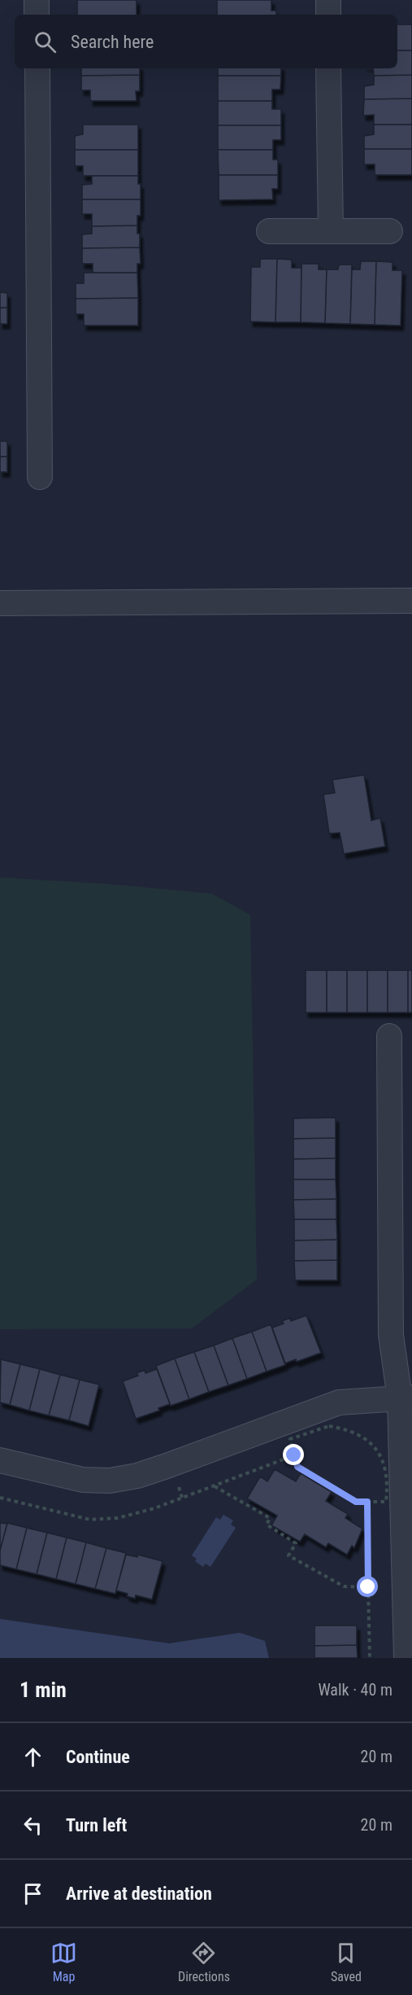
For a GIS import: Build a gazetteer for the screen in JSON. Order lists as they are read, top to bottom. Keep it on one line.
{"page":{"search":"Search here","heading":["1 min","Walk · 40 m"],"list":[["Continue","20 m"],["Turn left","20 m"],"Arrive at destination"],"nav":["Map","Directions","Saved"]}}
